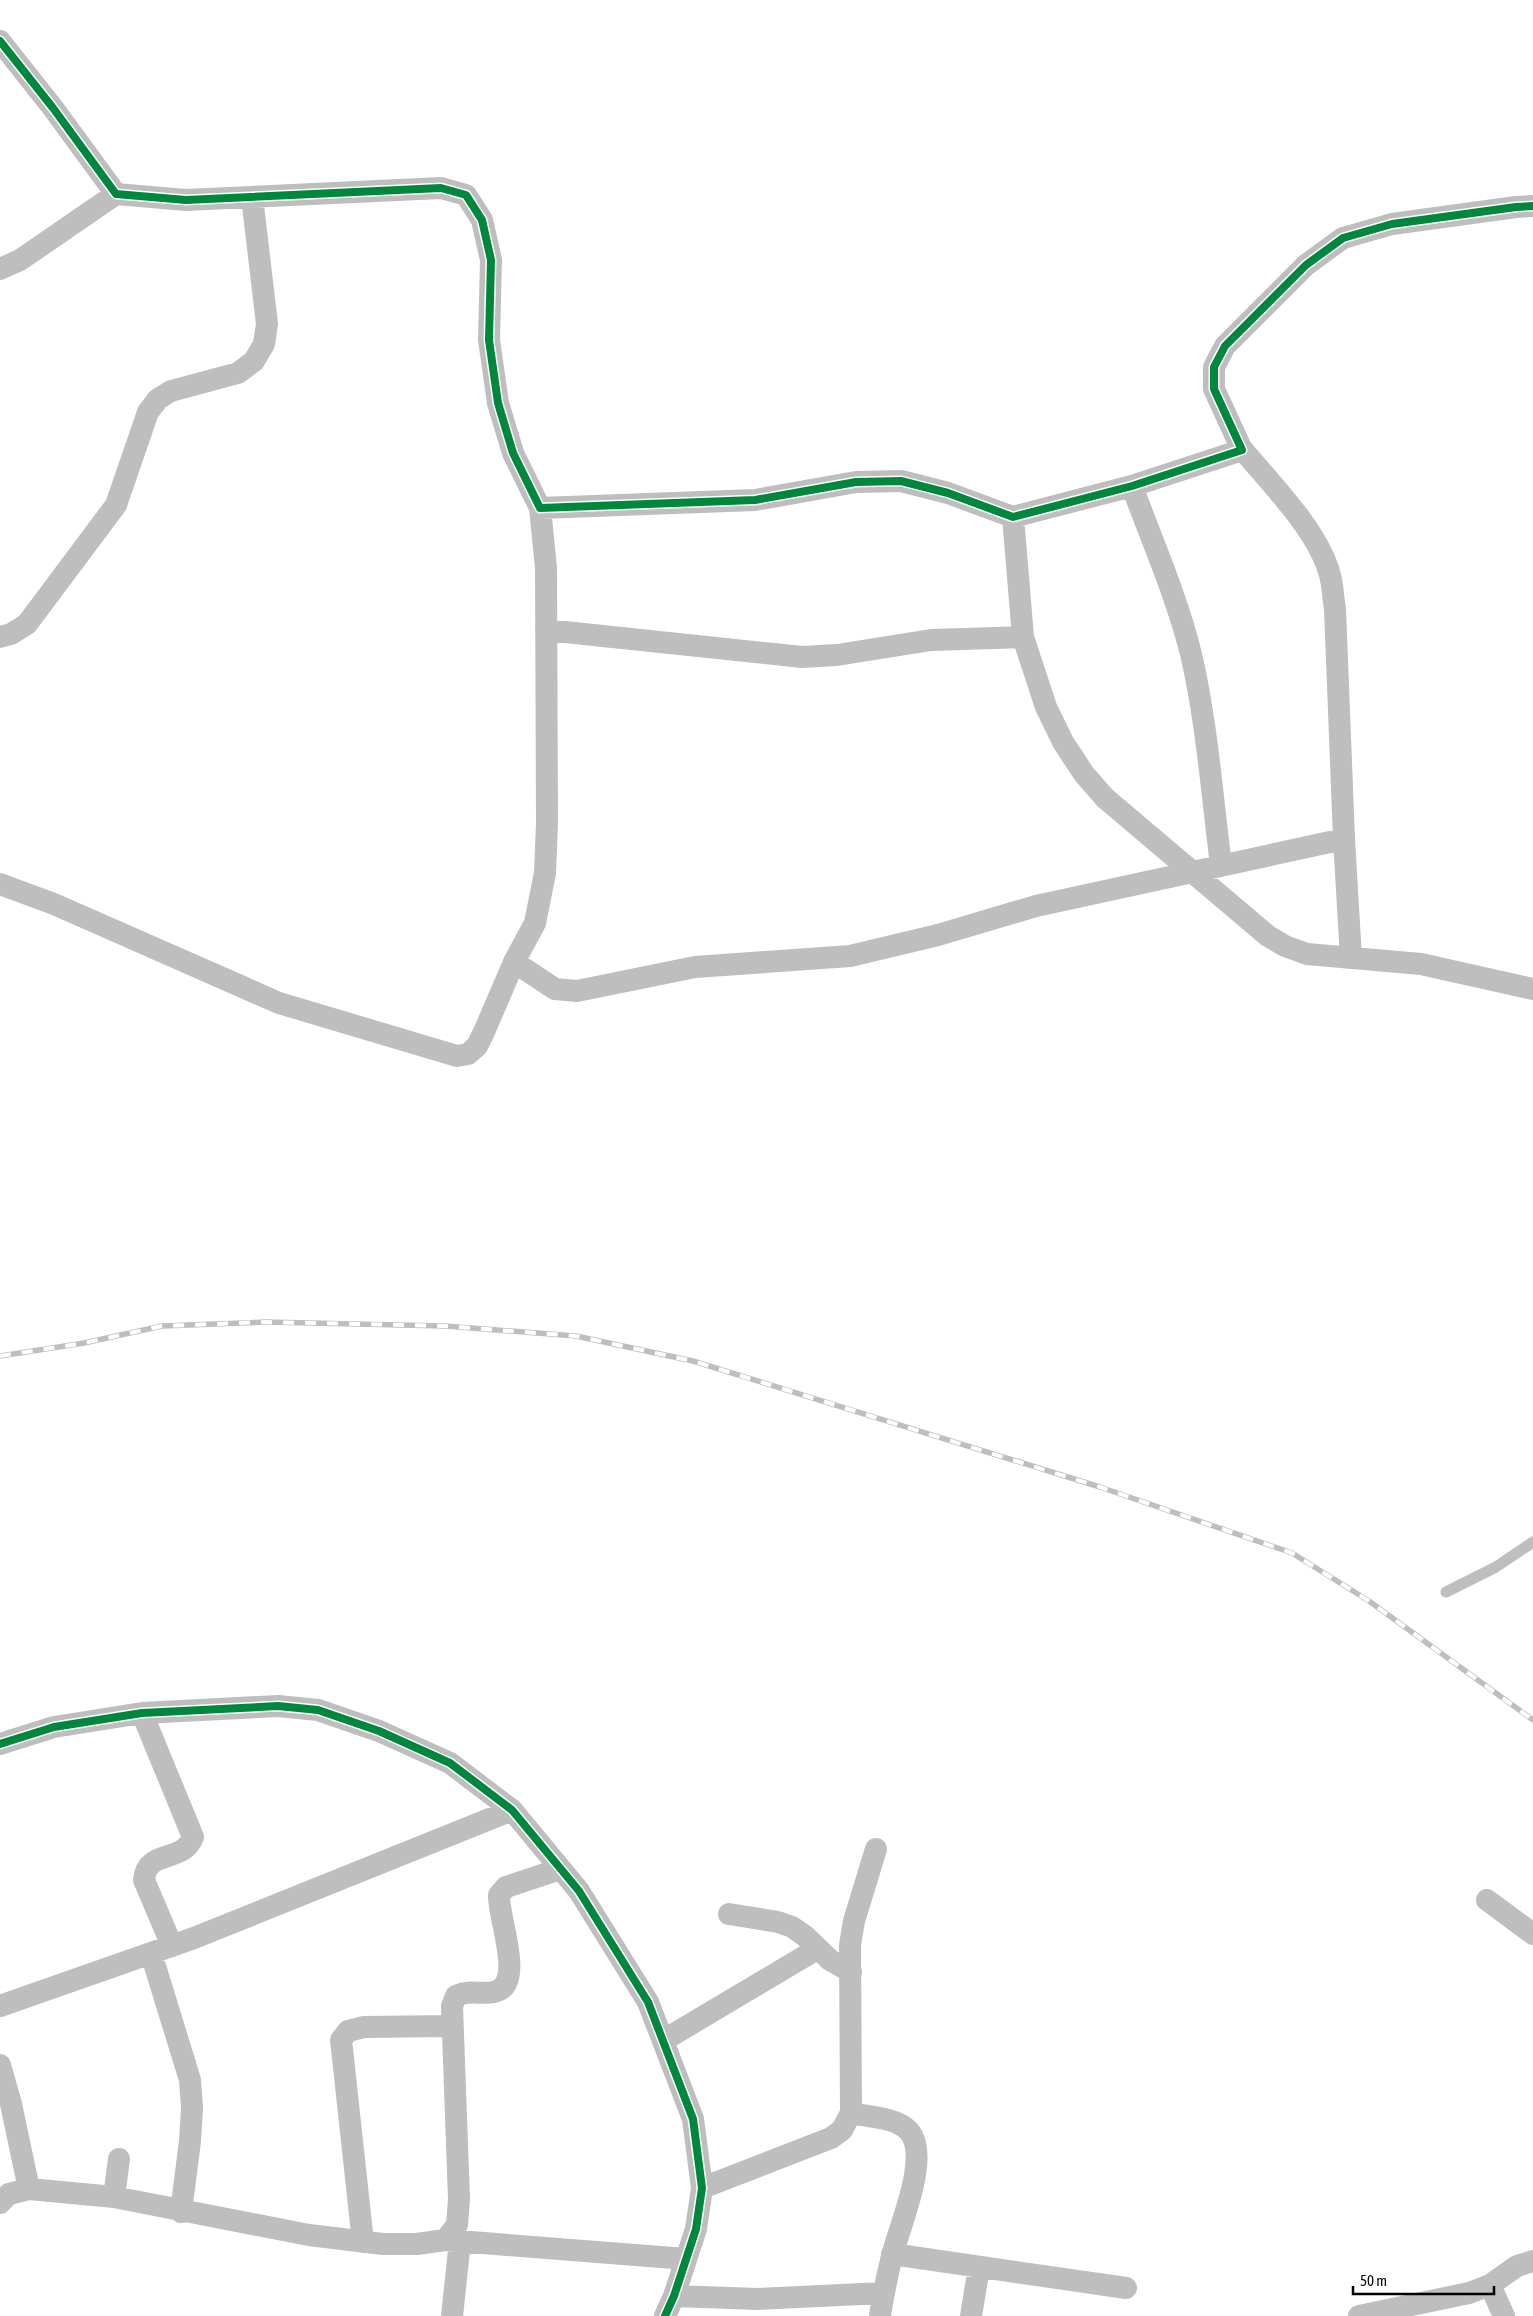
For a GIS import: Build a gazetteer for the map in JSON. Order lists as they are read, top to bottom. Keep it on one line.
{"scale_bar":"50 m"}
